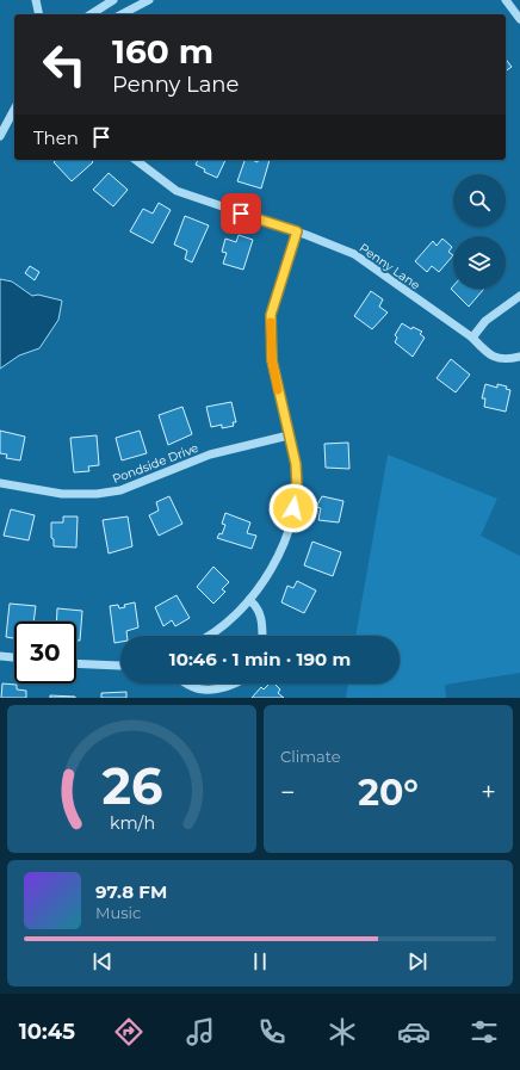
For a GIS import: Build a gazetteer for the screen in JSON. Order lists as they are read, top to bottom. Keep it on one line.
{"streets":{"street":["Penny Lane","Pondside Drive"]},"page":{"turn":["160 m","Penny Lane"],"then":"Then","limit":"30","trip":"10:46 · 1 min · 190 m","tile":"Climate","heat":["−","20°","+"],"song":["97.8 FM","Music"],"tabs":"10:45","gauge":["26","km/h"]}}
